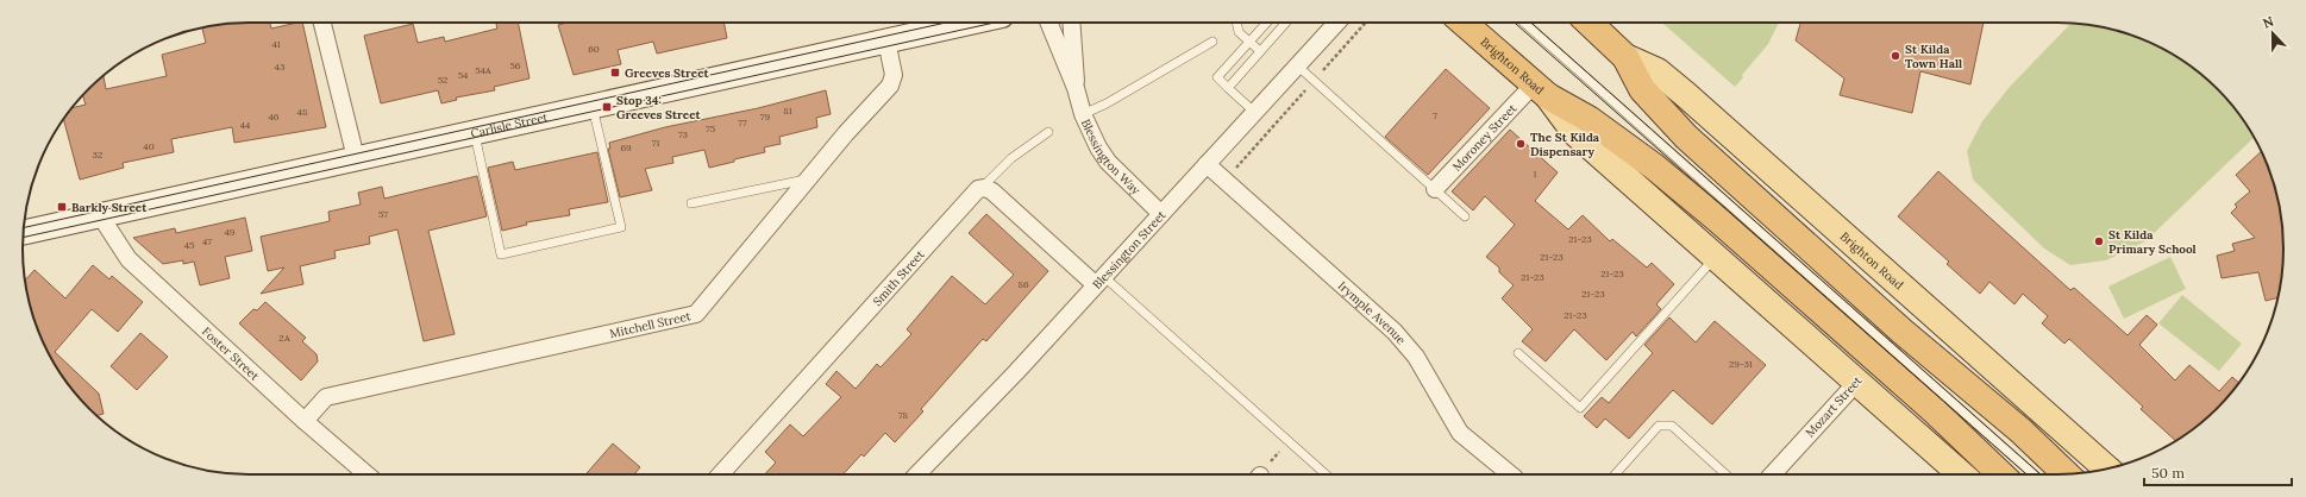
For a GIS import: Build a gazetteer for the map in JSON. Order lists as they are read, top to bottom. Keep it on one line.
{"streets":{"highway":["Brighton Road"],"main road":["Carlisle Street","Mozart Street"],"street":["Moroney Street","Blessington Way","Blessington Street","Smith Street","Irymple Avenue","Mitchell Street","Foster Street"]},"crossings":[["Brighton Road","Moroney Street"],["Brighton Road","Mozart Street"],["Carlisle Street","Mitchell Street"],["Carlisle Street","Foster Street"],["Blessington Way","Blessington Street"],["Blessington Street","Irymple Avenue"],["Mitchell Street","Foster Street"]],"places":{"other":["St Kilda Town Hall","The St Kilda Dispensary","St Kilda Primary School"],"transit":["Greeves Street","Stop 34: Greeves Street","Barkly Street"]},"house_numbers":["41","60","56","43","54A","54","52","81","48","7","46","79","77","44","75","73","71","40","69","32","1","57","49","21-23","47","45","21-23","21-23","21-23","86","21-23","21-23","2A","29-31","78"],"scale_bar":"50 m","north":"top"}
